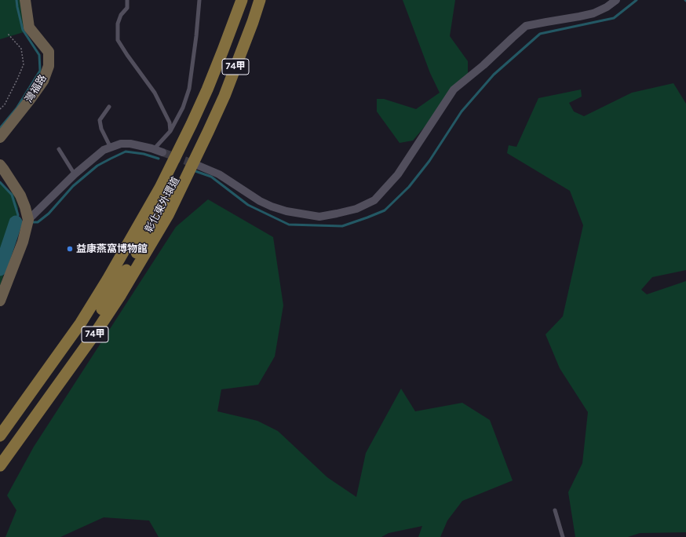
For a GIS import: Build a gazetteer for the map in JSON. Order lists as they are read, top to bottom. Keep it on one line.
{"streets":{"main road":["74甲","彰化東外環道"],"street":["灣福路"]},"places":["益康燕窩博物館"]}
